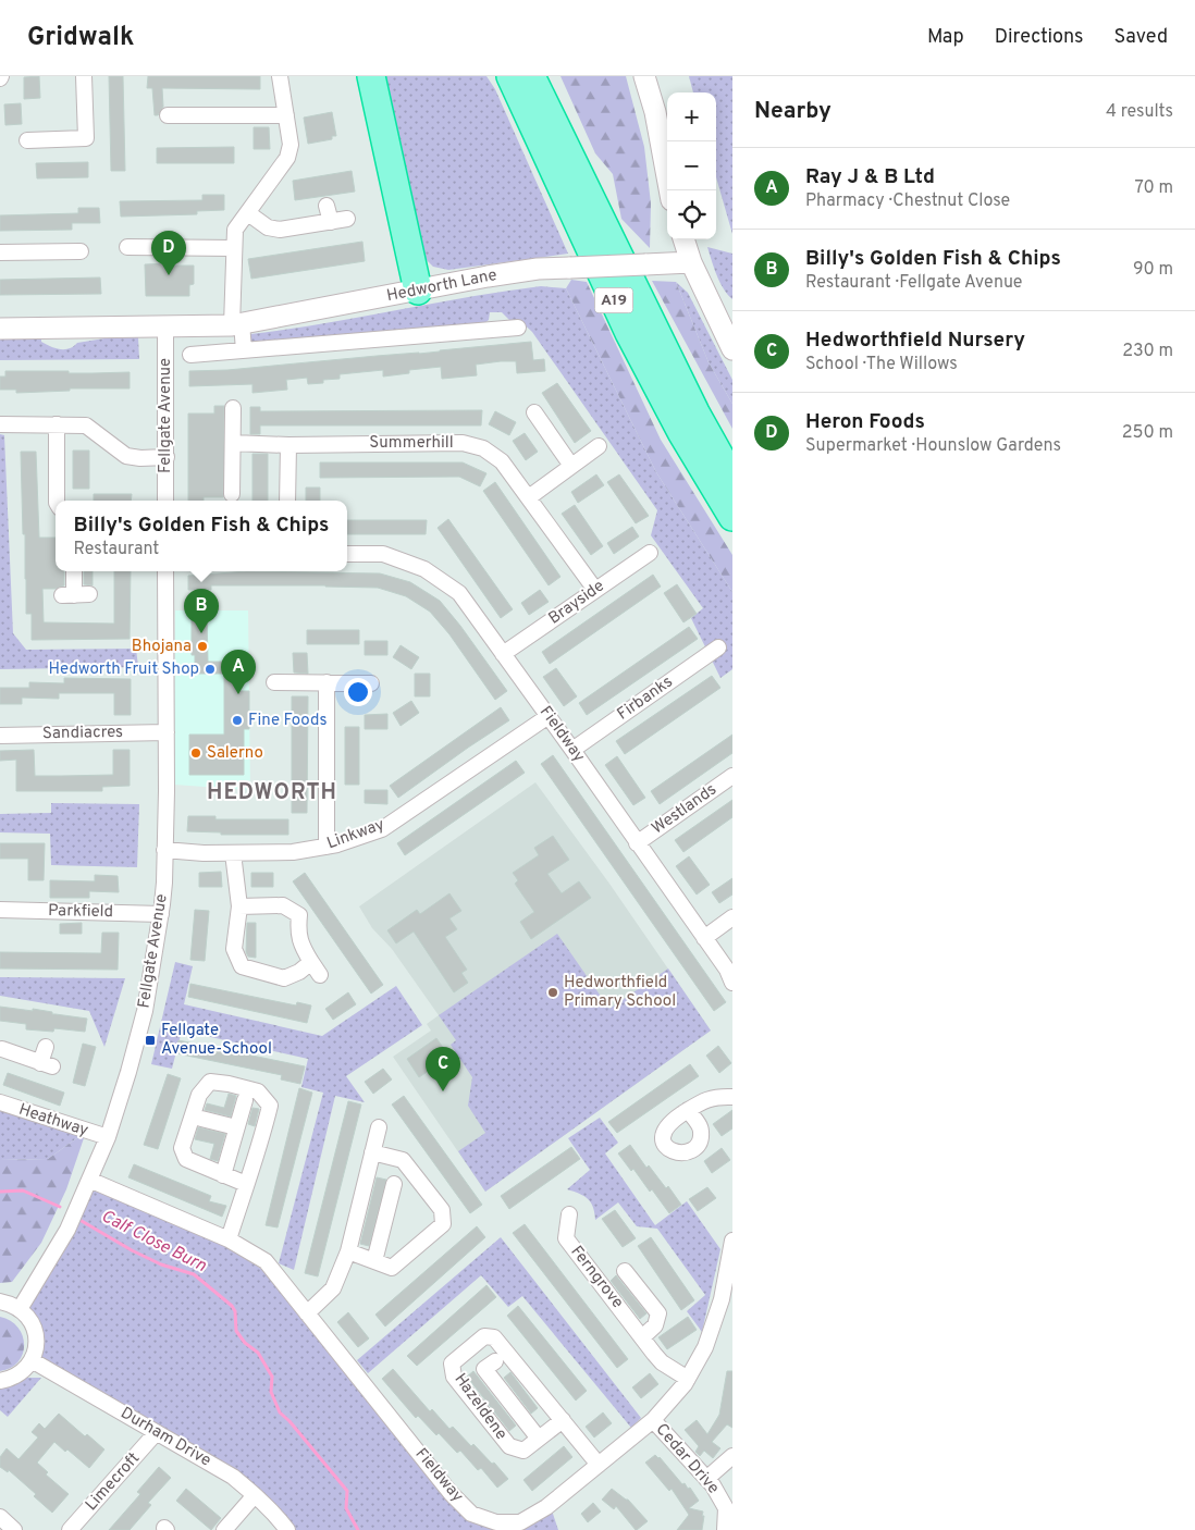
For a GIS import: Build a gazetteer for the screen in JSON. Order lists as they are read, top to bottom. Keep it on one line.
{"streets":{"highway":["A19"],"street":["Hedworth Lane","Fellgate Avenue","Summerhill","Brayside","Firbanks","Sandiacres","Fieldway","Westlands","Linkway","Parkfield","Heathway","Ferngrove","Hazeldene","Durham Drive","Cedar Drive","Limecroft"]},"crossings":[["Hedworth Lane","Fellgate Avenue"],["Fellgate Avenue","Sandiacres"],["Fellgate Avenue","Fieldway"],["Fellgate Avenue","Linkway"],["Fellgate Avenue","Parkfield"],["Fellgate Avenue","Heathway"],["Summerhill","Brayside"],["Brayside","Fieldway"],["Firbanks","Fieldway"],["Fieldway","Westlands"],["Fieldway","Linkway"],["Fieldway","Ferngrove"],["Fieldway","Hazeldene"],["Fieldway","Cedar Drive"],["Durham Drive","Limecroft"]],"districts":["HEDWORTH"],"water":["Calf Close Burn"],"places":{"other":["Bhojana","Hedworth Fruit Shop","Fine Foods","Salerno","Hedworthfield Primary School"],"transit":["Fellgate Avenue-School"]},"page":{"header":"Gridwalk","nav":["Map","Directions","Saved"],"heading":["Nearby","4 results"],"map_buttons":["+","−"],"list":[{"mark":"A","name":"Ray J & B Ltd","note":"Pharmacy · Chestnut Close","value":"70 m"},{"mark":"B","name":"Billy's Golden Fish & Chips","note":"Restaurant · Fellgate Avenue","value":"90 m"},{"mark":"C","name":"Hedworthfield Nursery","note":"School · The Willows","value":"230 m"},{"mark":"D","name":"Heron Foods","note":"Supermarket · Hounslow Gardens","value":"250 m"}],"pins":["D","B","A","C"],"popup":["Billy's Golden Fish & Chips","Restaurant"]}}
